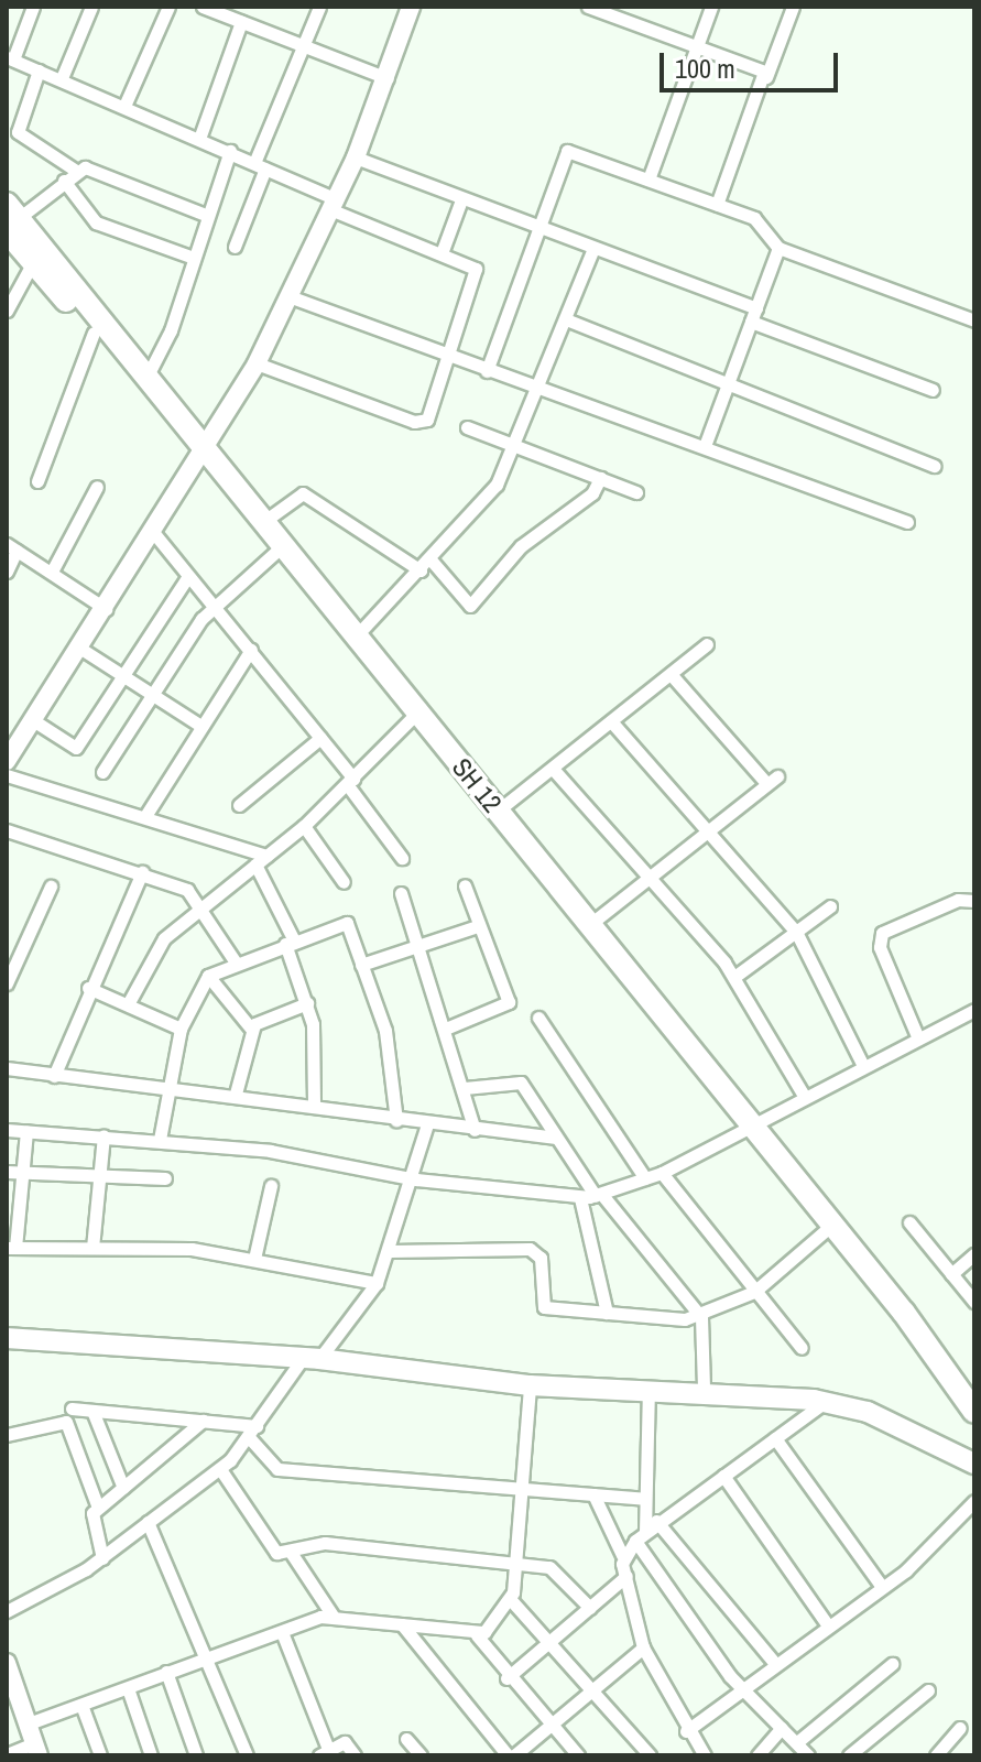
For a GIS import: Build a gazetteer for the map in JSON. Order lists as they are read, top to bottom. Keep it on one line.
{"streets":{"highway":["SH 12"]},"scale_bar":"100 m"}
